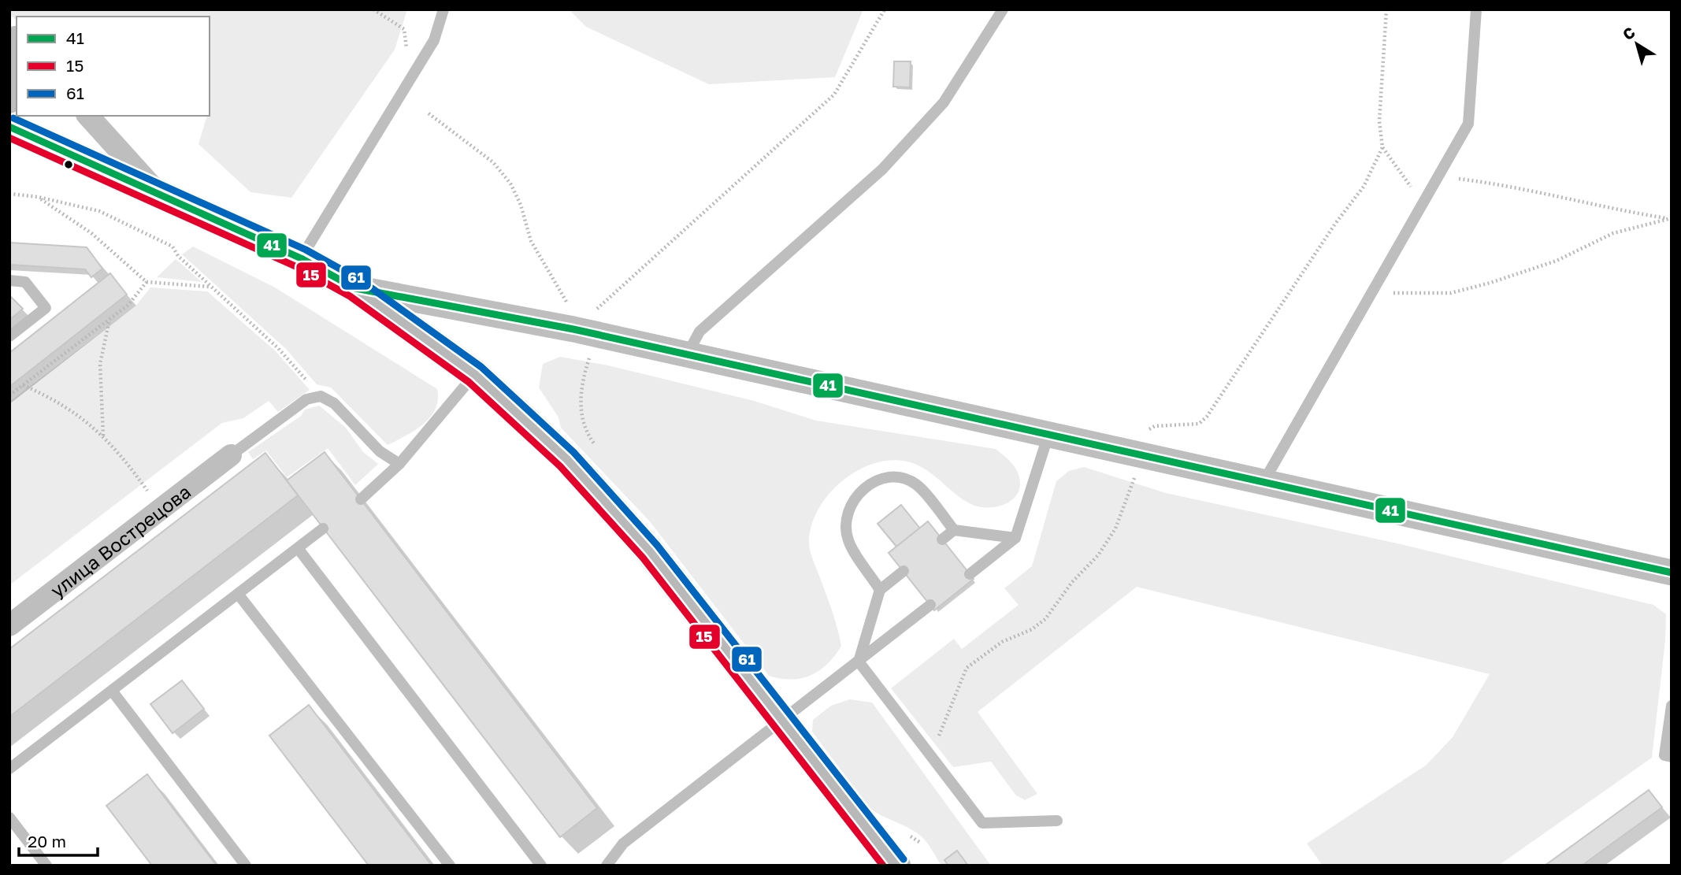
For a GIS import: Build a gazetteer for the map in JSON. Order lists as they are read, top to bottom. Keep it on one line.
{"streets":{"street":["улица Вострецова"]},"lines":["transit line 61","transit line 41","transit line 15"],"legend":["41","15","61"],"scale_bar":"20 m","north":"top left"}
